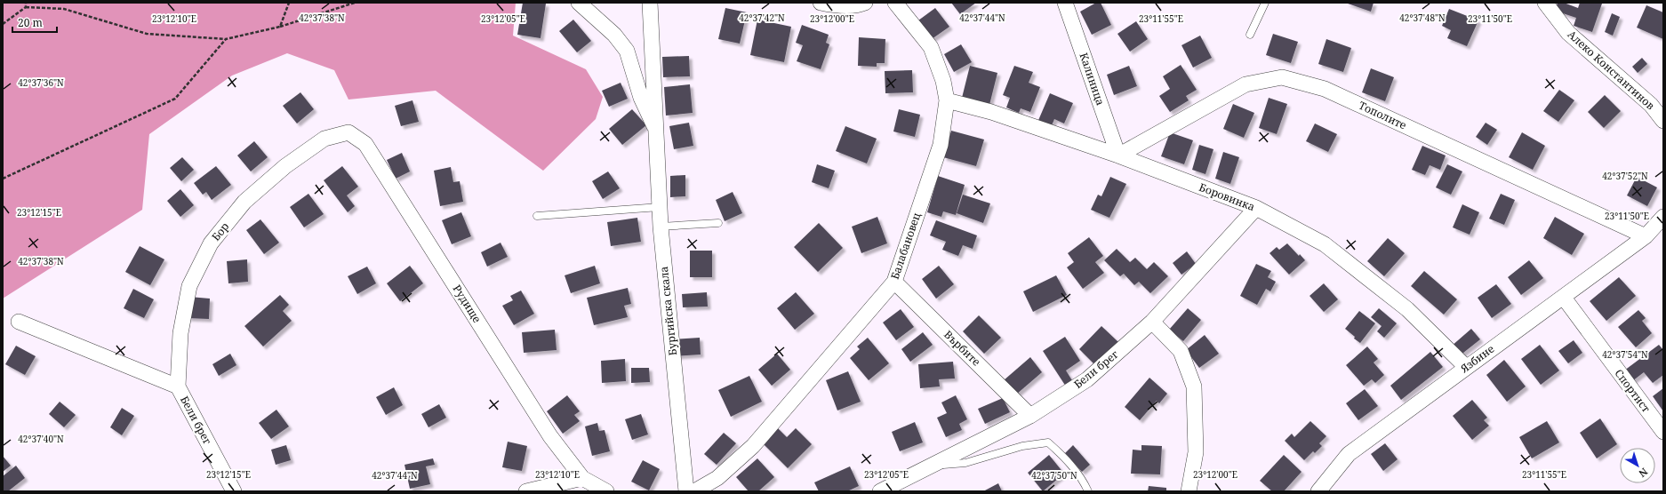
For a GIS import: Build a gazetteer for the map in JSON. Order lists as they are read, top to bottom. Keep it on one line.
{"streets":{"street":["Алеко Константинов","Калиница","Тополите","Боровинка","Бор","Балабановец","Рудище","Бургийска скала","Върбите","Язбине","Бели брег","Спортист"]},"crossings":[["Калиница","Тополите"],["Калиница","Боровинка"],["Тополите","Боровинка"],["Тополите","Язбине"],["Боровинка","Балабановец"],["Боровинка","Язбине"],["Боровинка","Бели брег"],["Бор","Рудище"],["Бор","Бели брег"],["Балабановец","Върбите"],["Върбите","Бели брег"],["Язбине","Спортист"]],"scale_bar":"20 m","north":"bottom right","coordinates":["42°37'42\"N","42°37'44\"N","42°37'48\"N","42°37'38\"N","23°12'05\"E","23°12'00\"E","23°11'55\"E","23°11'50\"E","23°12'10\"E","42°37'36\"N","42°37'52\"N","23°12'15\"E","42°37'54\"N","42°37'40\"N","42°37'50\"N"]}
